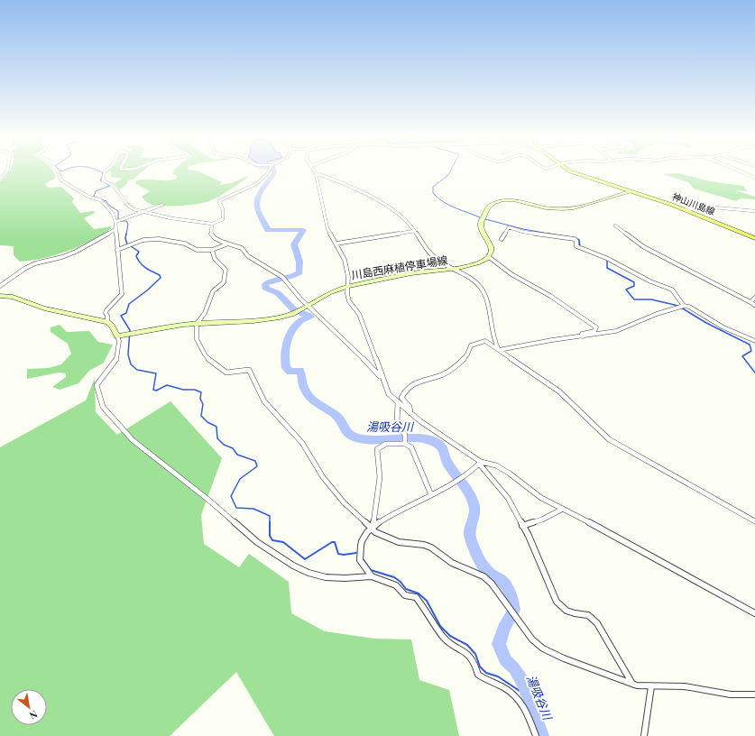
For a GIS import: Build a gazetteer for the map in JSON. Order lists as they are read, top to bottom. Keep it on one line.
{"streets":{"main road":["神山川島線","川島西麻植停車場線"]},"water":["湯吸谷川"],"north":"bottom right"}
